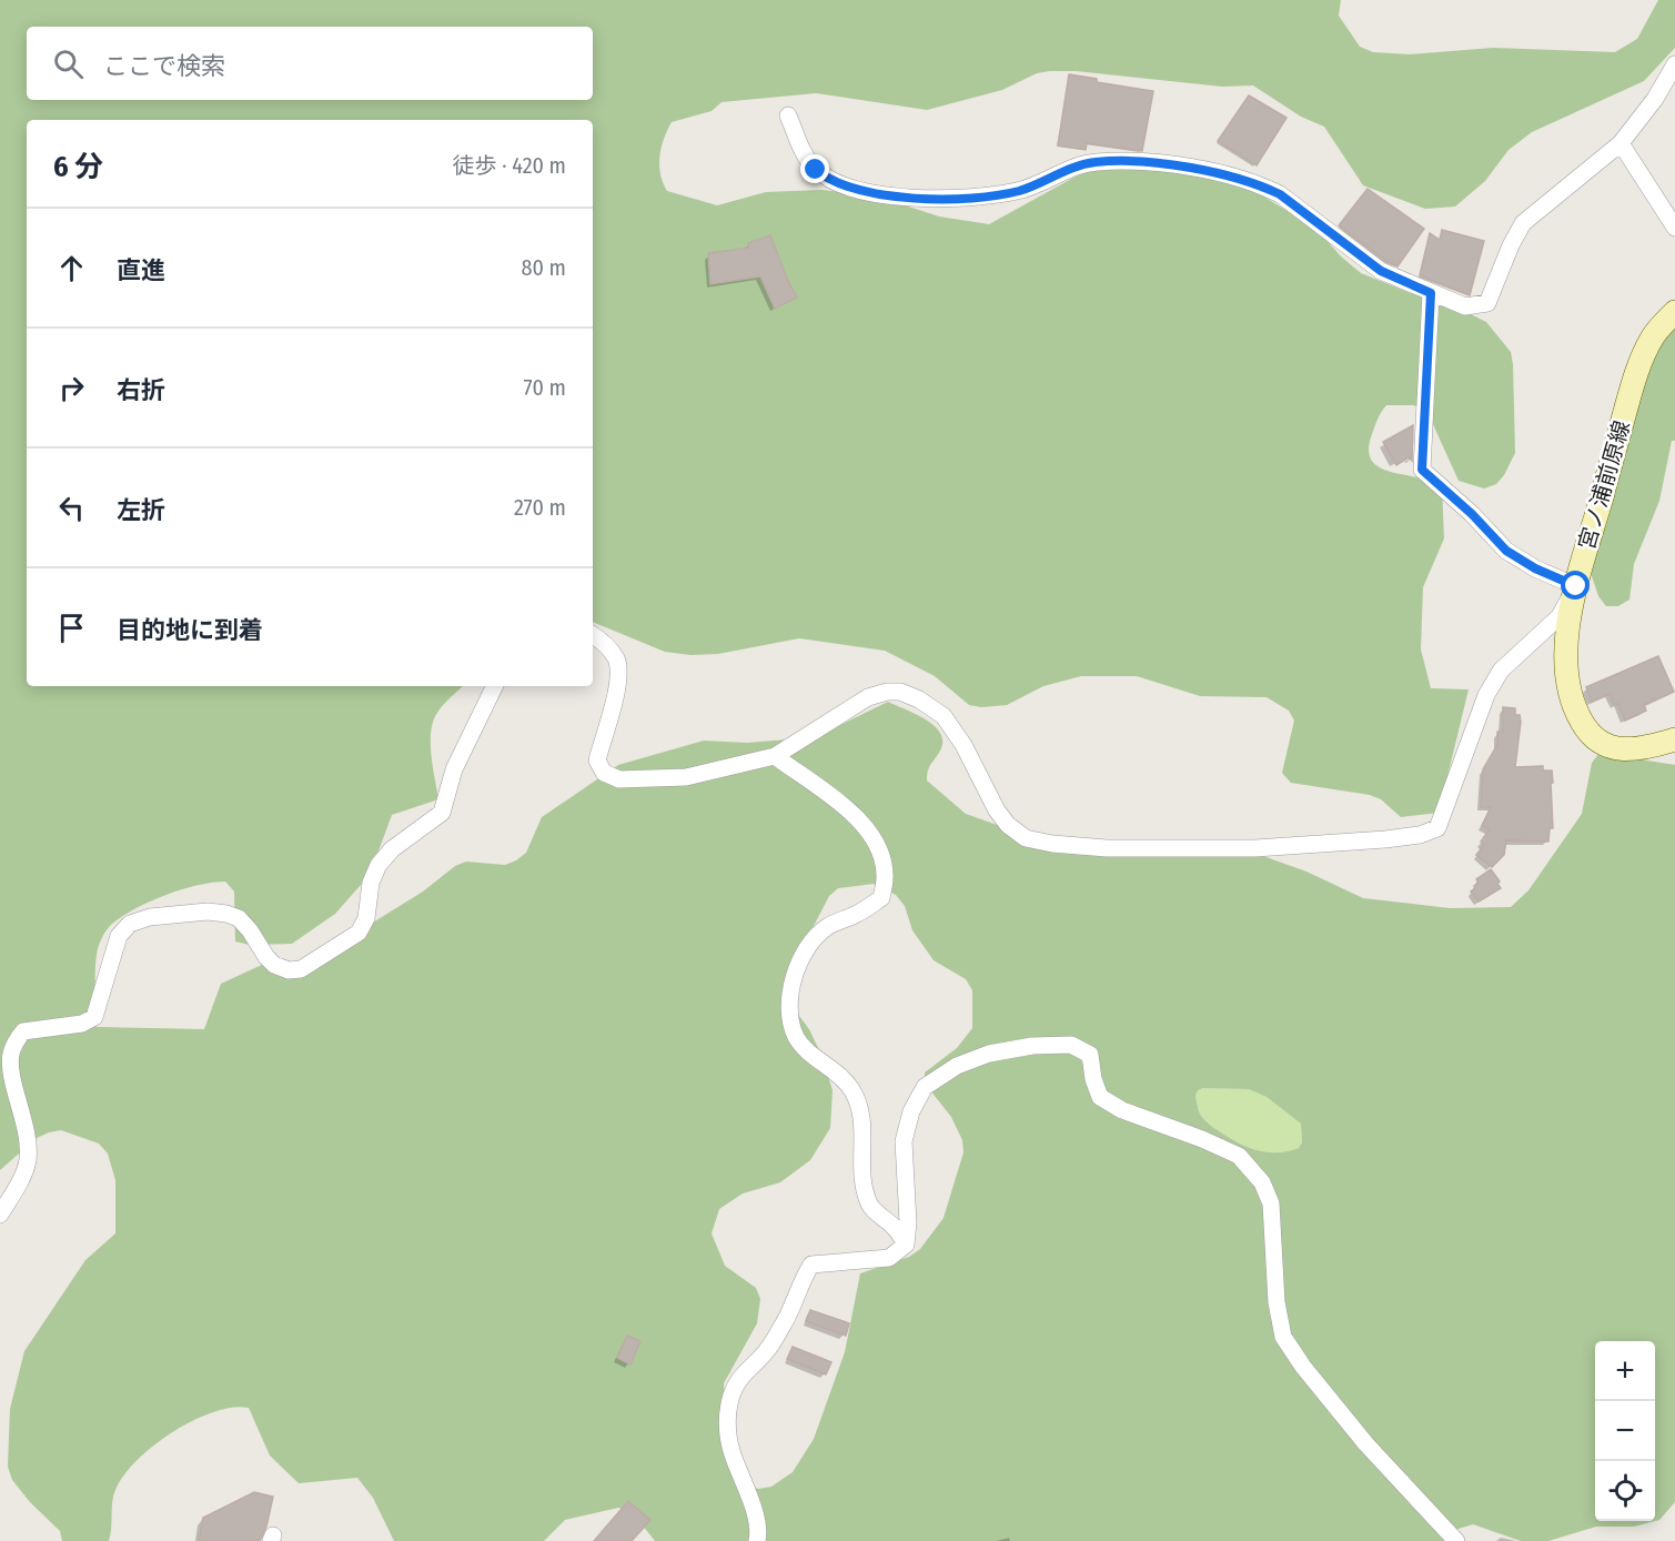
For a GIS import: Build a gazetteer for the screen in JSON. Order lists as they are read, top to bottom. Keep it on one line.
{"streets":{"main road":["宮ノ浦前原線"]},"page":{"search":"ここで検索","heading":["6 分","徒歩 · 420 m"],"list":[["直進","80 m"],["右折","70 m"],["左折","270 m"],"目的地に到着"],"map_buttons":["+","−"]}}
